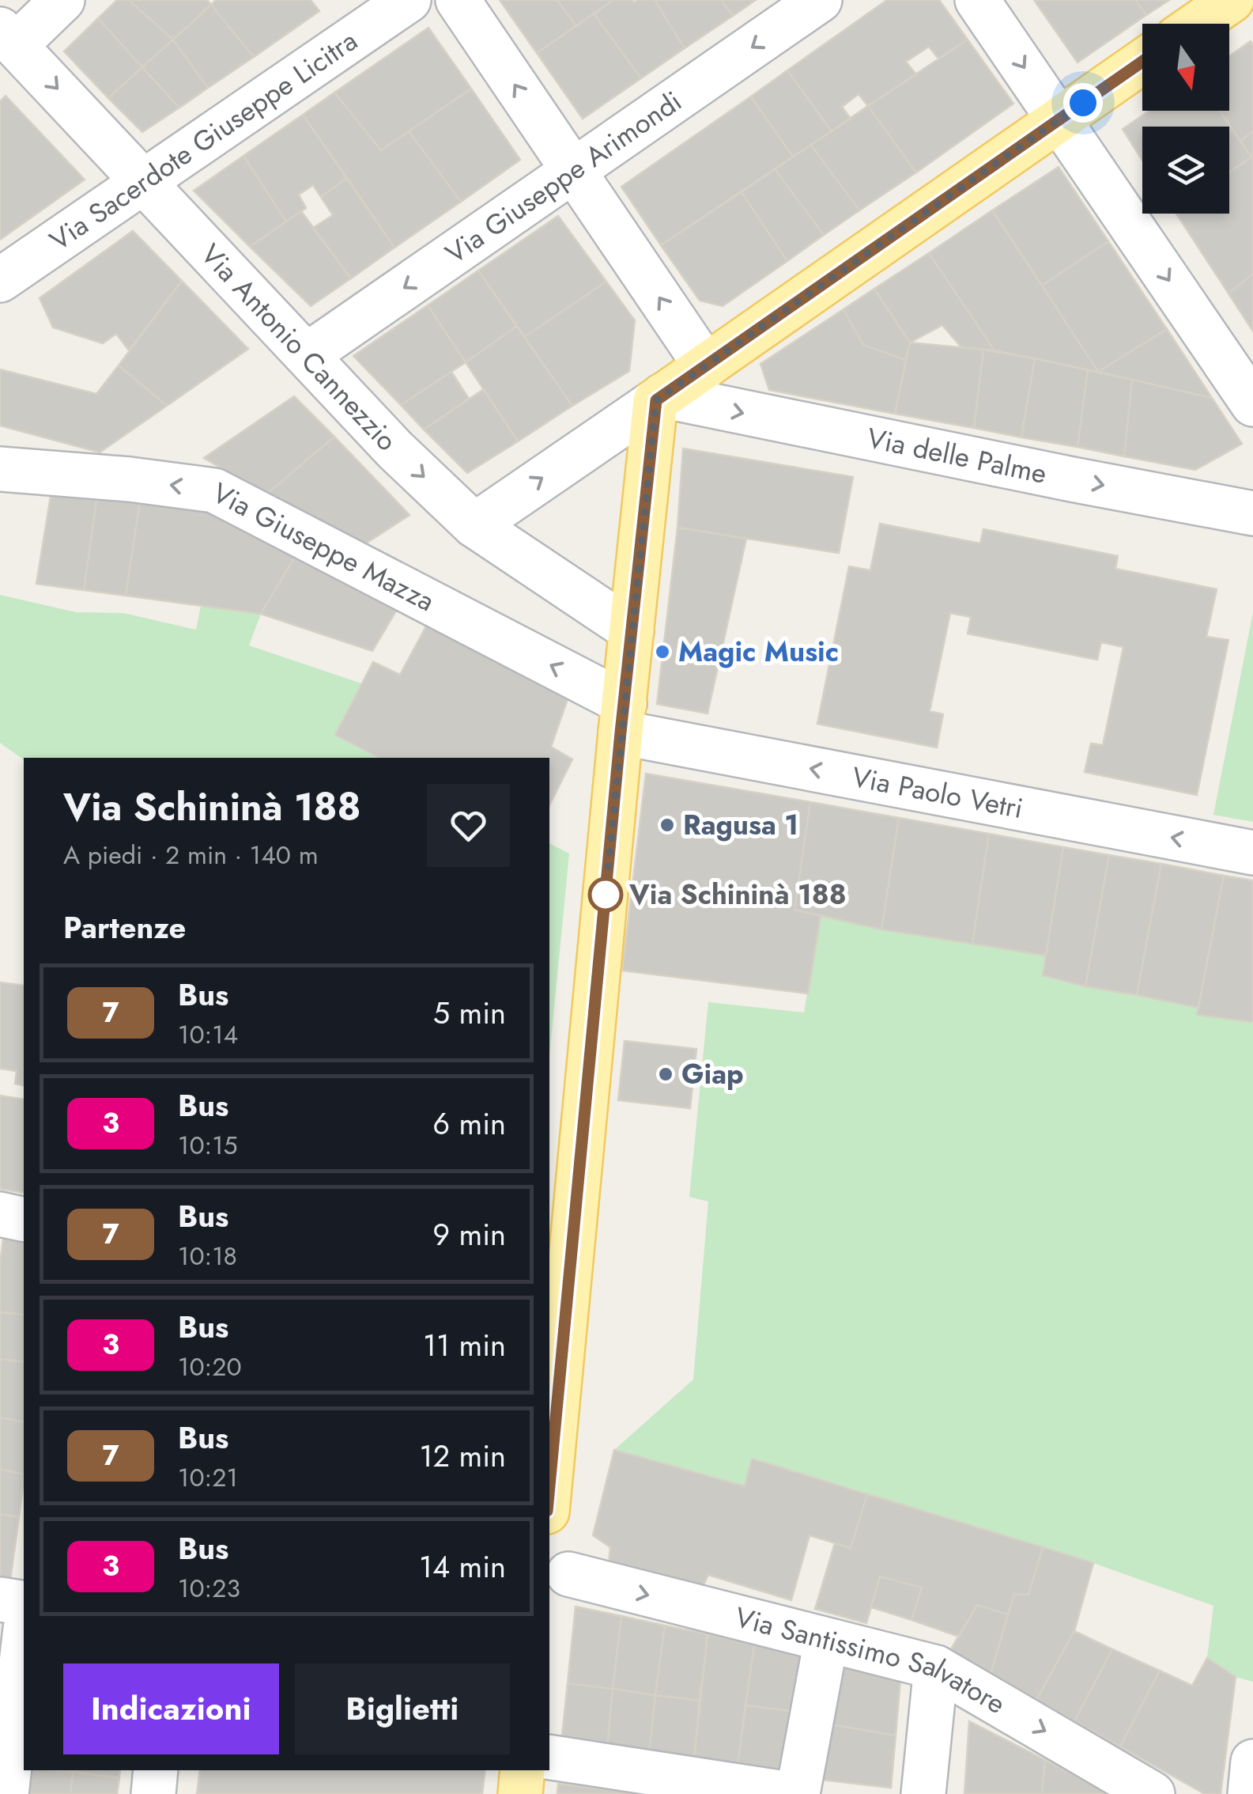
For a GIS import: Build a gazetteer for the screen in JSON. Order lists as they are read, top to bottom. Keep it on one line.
{"streets":{"street":["Via Sacerdote Giuseppe Licitra","Via Giuseppe Arimondi","Via Antonio Cannezzio","Via delle Palme","Via Giuseppe Mazza","Via Paolo Vetri","Via Santissimo Salvatore"]},"crossings":[["Via Sacerdote Giuseppe Licitra","Via Antonio Cannezzio"],["Via Giuseppe Arimondi","Via Antonio Cannezzio"],["Via Giuseppe Mazza","Via Paolo Vetri"]],"one_way":["Via delle Palme","Via Giuseppe Mazza","Via Paolo Vetri"],"places":["Magic Music","Ragusa 1","Via Schininà 188","Giap"],"lines":["bus line 7"],"north":"bottom","page":{"heading":[["Via Schininà 188","A piedi · 2 min · 140 m"],"Partenze"],"list":[{"mark":"7","name":"Bus","note":"10:14","value":"5 min"},{"mark":"3","name":"Bus","note":"10:15","value":"6 min"},{"mark":"7","name":"Bus","note":"10:18","value":"9 min"},{"mark":"3","name":"Bus","note":"10:20","value":"11 min"},{"mark":"7","name":"Bus","note":"10:21","value":"12 min"},{"mark":"3","name":"Bus","note":"10:23","value":"14 min"}],"buttons":["Indicazioni","Biglietti"]}}
